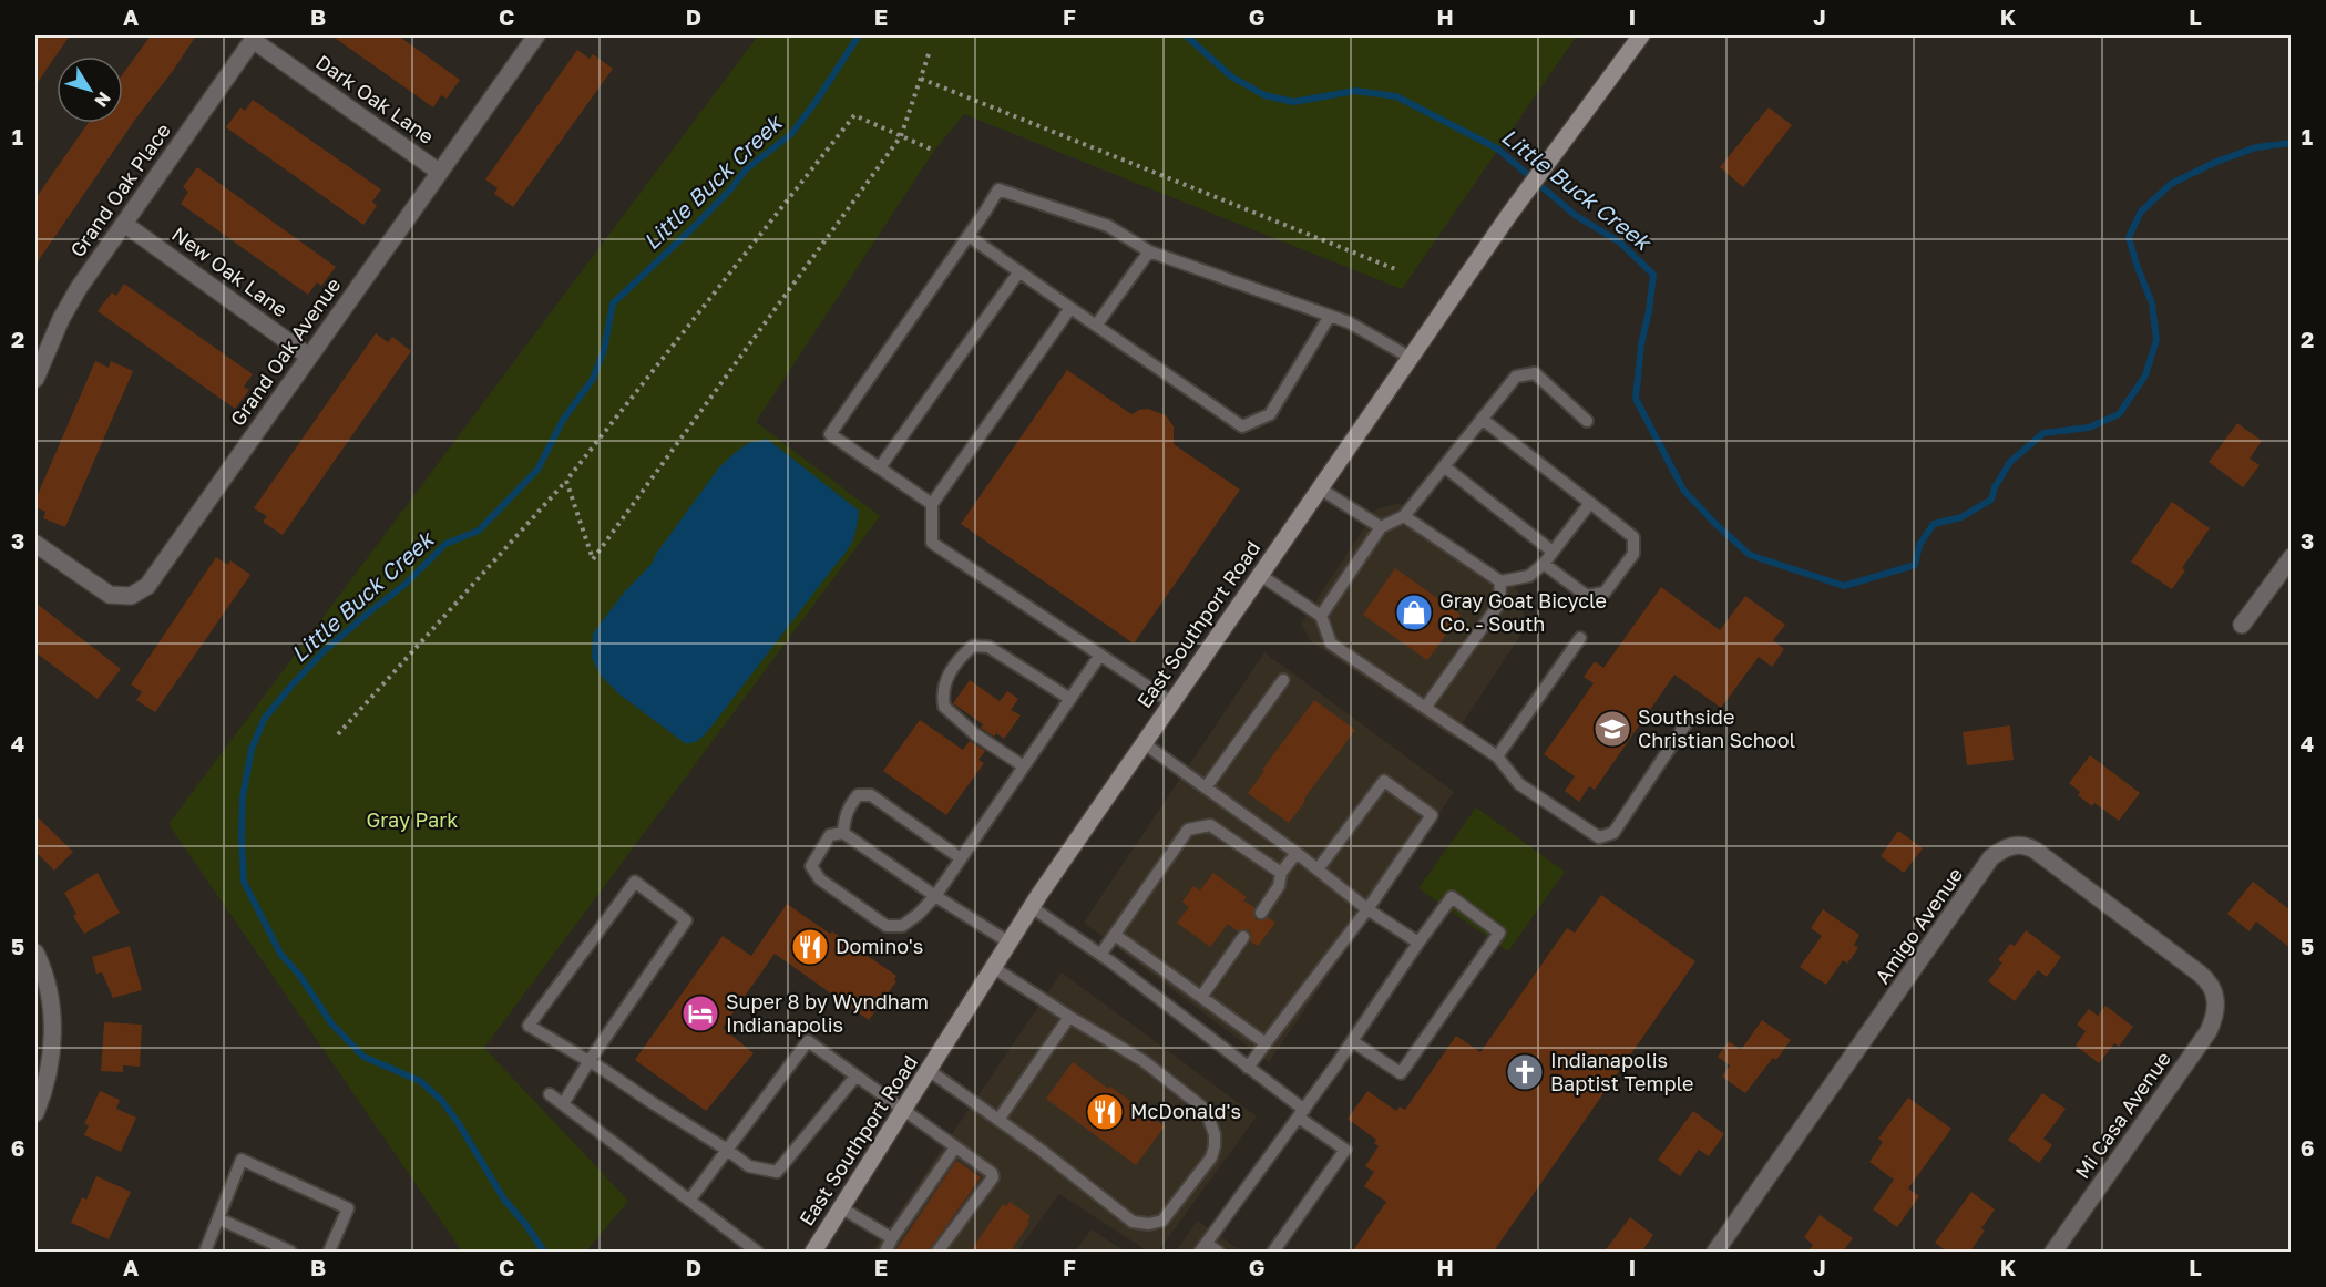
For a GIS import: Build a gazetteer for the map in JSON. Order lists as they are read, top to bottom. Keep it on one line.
{"streets":{"main road":["East Southport Road"],"street":["Dark Oak Lane","Grand Oak Place","New Oak Lane","Grand Oak Avenue","Amigo Avenue","Mi Casa Avenue"]},"crossings":[["Dark Oak Lane","Grand Oak Place"],["Dark Oak Lane","Grand Oak Avenue"],["Grand Oak Place","New Oak Lane"],["New Oak Lane","Grand Oak Avenue"],["Amigo Avenue","Mi Casa Avenue"]],"water":["Little Buck Creek"],"parks":["Gray Park"],"places":{"shop":["Gray Goat Bicycle Co. - South"],"school or university":["Southside Christian School"],"restaurant":["Domino's","McDonald's"],"hotel":["Super 8 by Wyndham Indianapolis"],"church":["Indianapolis Baptist Temple"]},"north":"bottom right","grid":{"columns":["A","B","C","D","E","F","G","H","I","J","K","L"],"rows":["1","2","3","4","5","6"]}}
